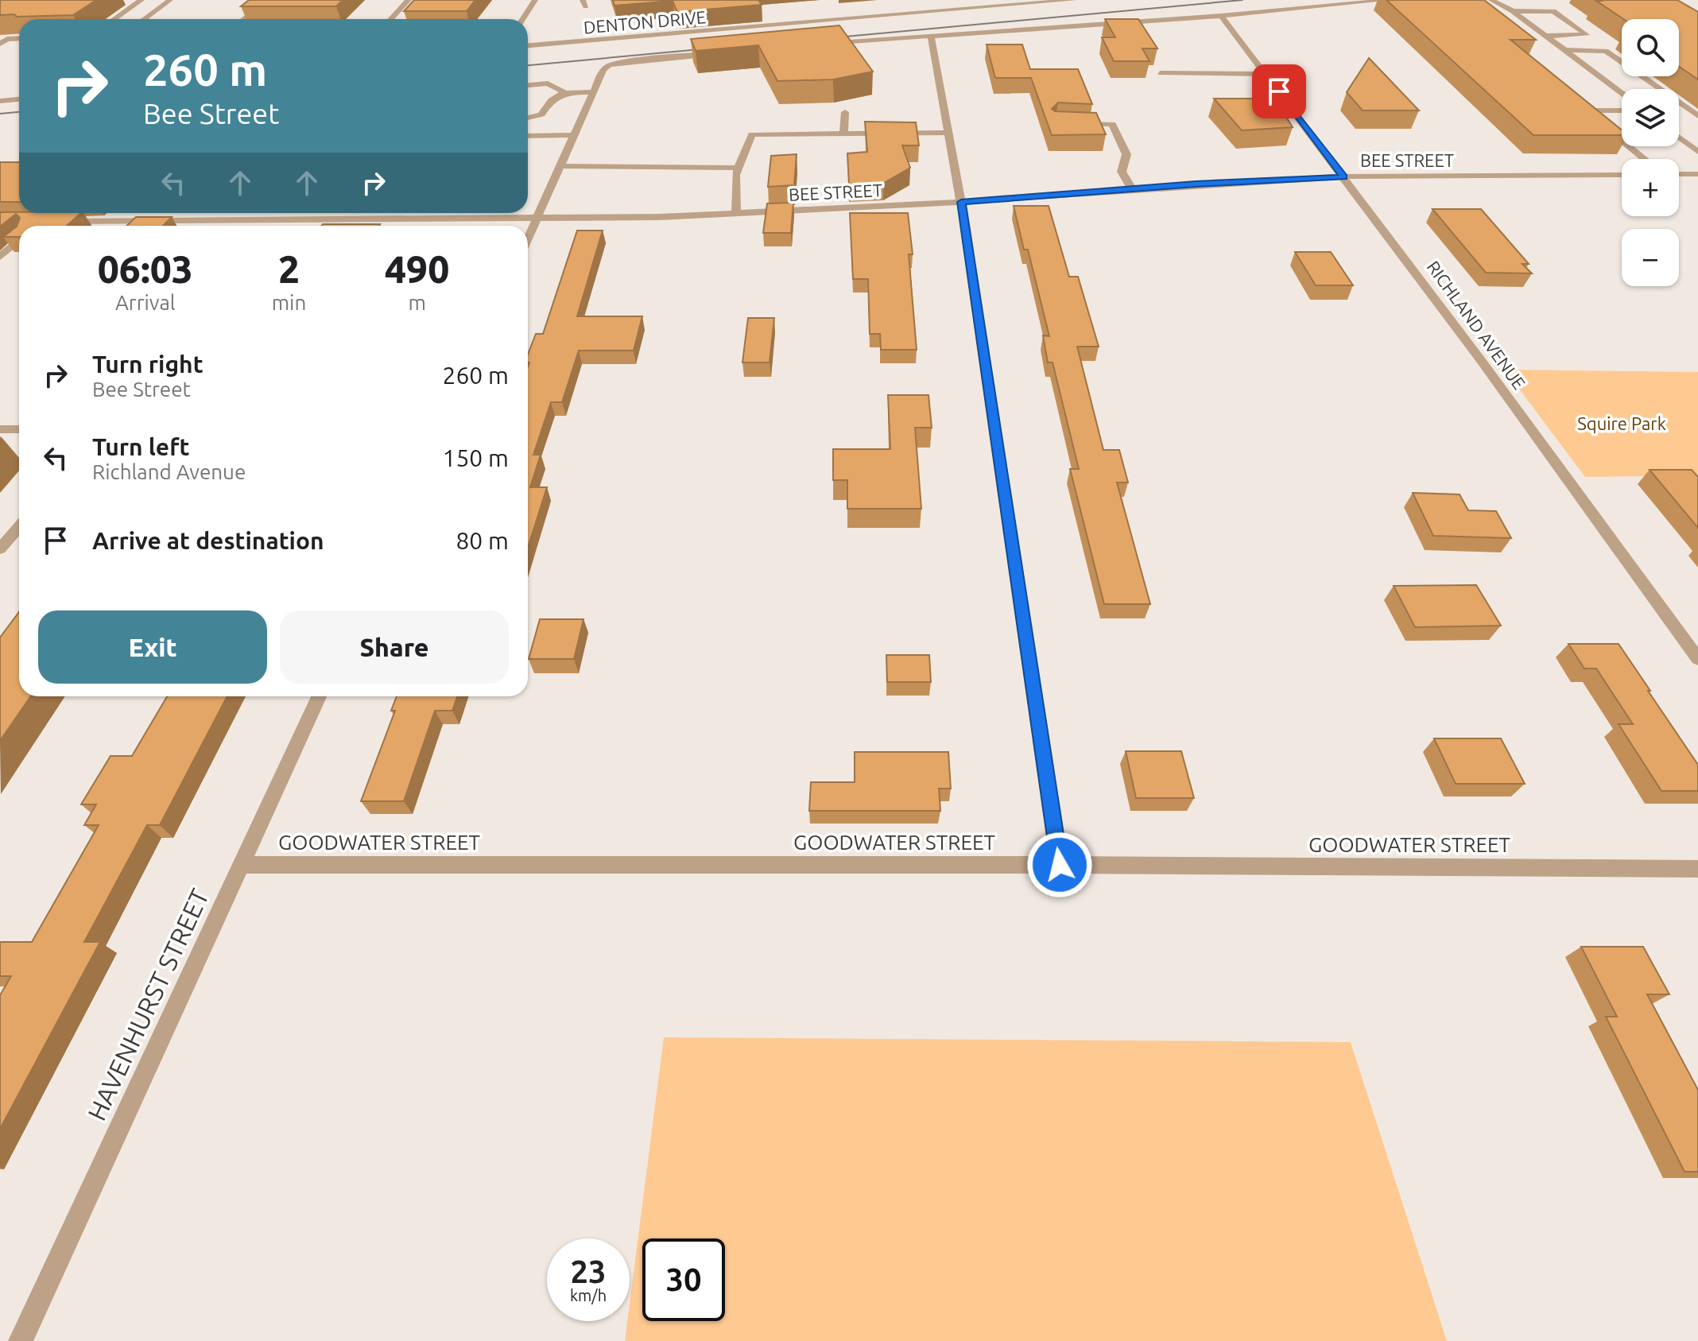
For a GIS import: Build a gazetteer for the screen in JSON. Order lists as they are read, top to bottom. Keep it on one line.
{"streets":{"street":["DENTON DRIVE","BEE STREET","RICHLAND AVENUE","GOODWATER STREET","HAVENHURST STREET"]},"crossings":[["BEE STREET","RICHLAND AVENUE"],["GOODWATER STREET","HAVENHURST STREET"]],"parks":["Squire Park"],"page":{"map_buttons":["+","−"],"turn":["260 m","Bee Street"],"eta":["06:03","Arrival","2","min","490","m"],"list":[{"name":"Turn right","note":"Bee Street","value":"260 m"},{"name":"Turn left","note":"Richland Avenue","value":"150 m"},{"name":"Arrive at destination","value":"80 m"}],"buttons":["Exit","Share"],"speed":"23 km/h","limit":"30"}}
